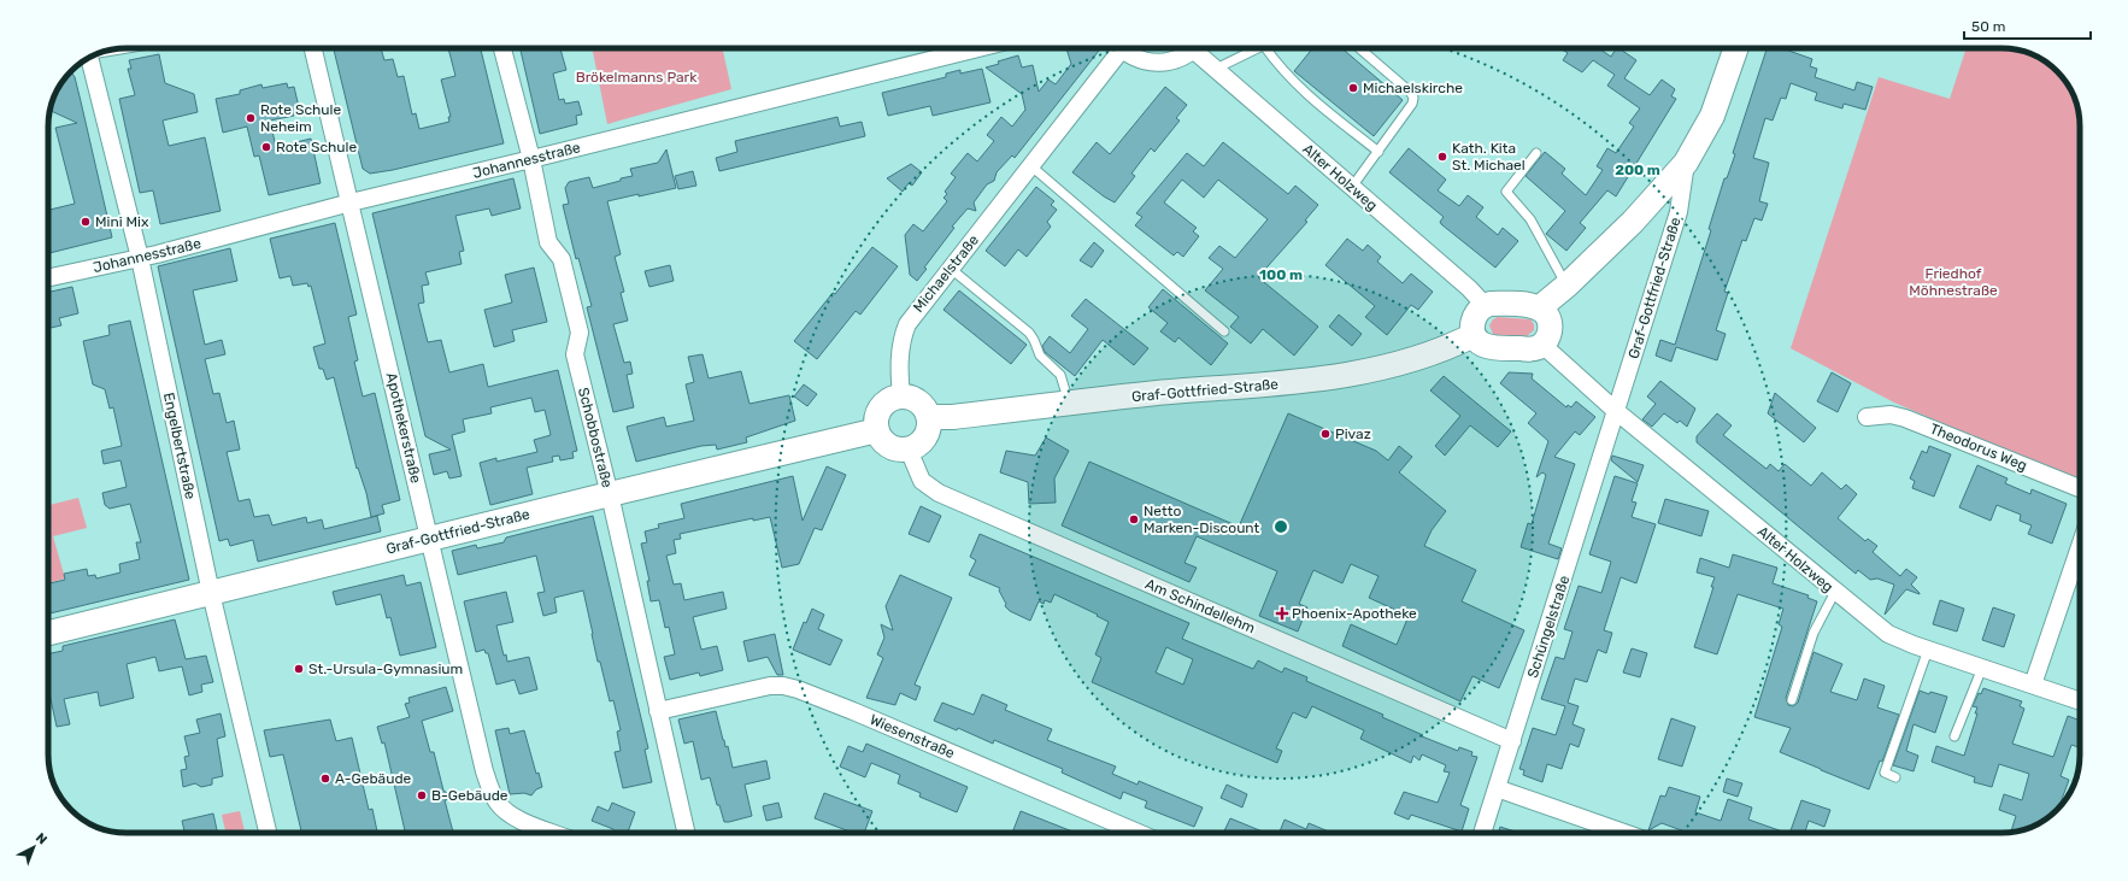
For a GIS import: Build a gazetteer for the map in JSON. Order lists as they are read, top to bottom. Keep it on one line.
{"streets":{"street":["Johannesstraße","Alter Holzweg","Michaelstraße","Graf-Gottfried-Straße","Apothekerstraße","Schobbostraße","Engelbertstraße","Theodorus Weg","Am Schindellehm","Schüngelstraße","Wiesenstraße"]},"crossings":[["Johannesstraße","Apothekerstraße"],["Johannesstraße","Schobbostraße"],["Johannesstraße","Engelbertstraße"],["Alter Holzweg","Graf-Gottfried-Straße"],["Alter Holzweg","Schüngelstraße"],["Michaelstraße","Graf-Gottfried-Straße"],["Michaelstraße","Am Schindellehm"],["Graf-Gottfried-Straße","Apothekerstraße"],["Graf-Gottfried-Straße","Schobbostraße"],["Graf-Gottfried-Straße","Engelbertstraße"],["Graf-Gottfried-Straße","Am Schindellehm"],["Graf-Gottfried-Straße","Schüngelstraße"],["Schobbostraße","Wiesenstraße"],["Am Schindellehm","Schüngelstraße"]],"parks":["Brökelmanns Park","Friedhof Möhnestraße"],"places":{"other":["Michaelskirche","Rote Schule Neheim","Rote Schule","Kath. Kita St. Michael","Mini Mix","Pivaz","Netto Marken-Discount","St.-Ursula-Gymnasium","A-Gebäude","B-Gebäude"],"health":["Phoenix-Apotheke"]},"scale_bar":"50 m","north":"top right","rings":["200 m","100 m"]}
